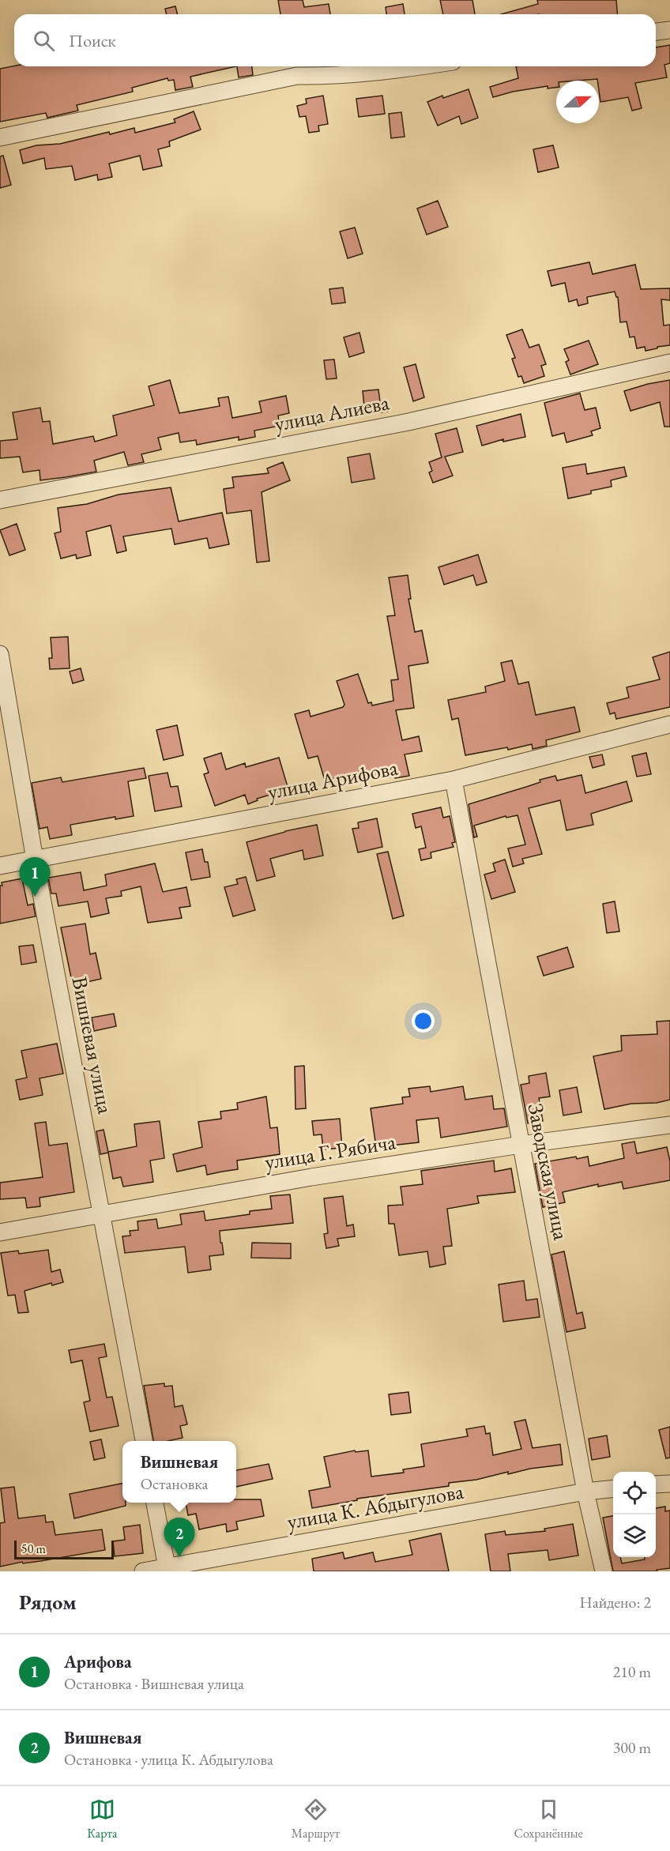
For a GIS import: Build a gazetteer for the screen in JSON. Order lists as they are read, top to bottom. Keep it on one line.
{"streets":{"street":["улица Алиева","улица Арифова","Вишневая улица","улица Г. Рябича","Заводская улица","улица К. Абдыгулова"]},"crossings":[["улица Арифова","Вишневая улица"],["улица Арифова","Заводская улица"],["Вишневая улица","улица Г. Рябича"],["улица Г. Рябича","Заводская улица"],["Заводская улица","улица К. Абдыгулова"]],"scale_bar":"50 m","north":"right","page":{"search":"Поиск","pins":["1","2"],"popup":["Вишневая","Остановка"],"scale":"50 m","heading":["Рядом","Найдено: 2"],"list":[{"mark":"1","name":"Арифова","note":"Остановка · Вишневая улица","value":"210 m"},{"mark":"2","name":"Вишневая","note":"Остановка · улица К. Абдыгулова","value":"300 m"}],"nav":["Карта","Маршрут","Сохранённые"]}}
